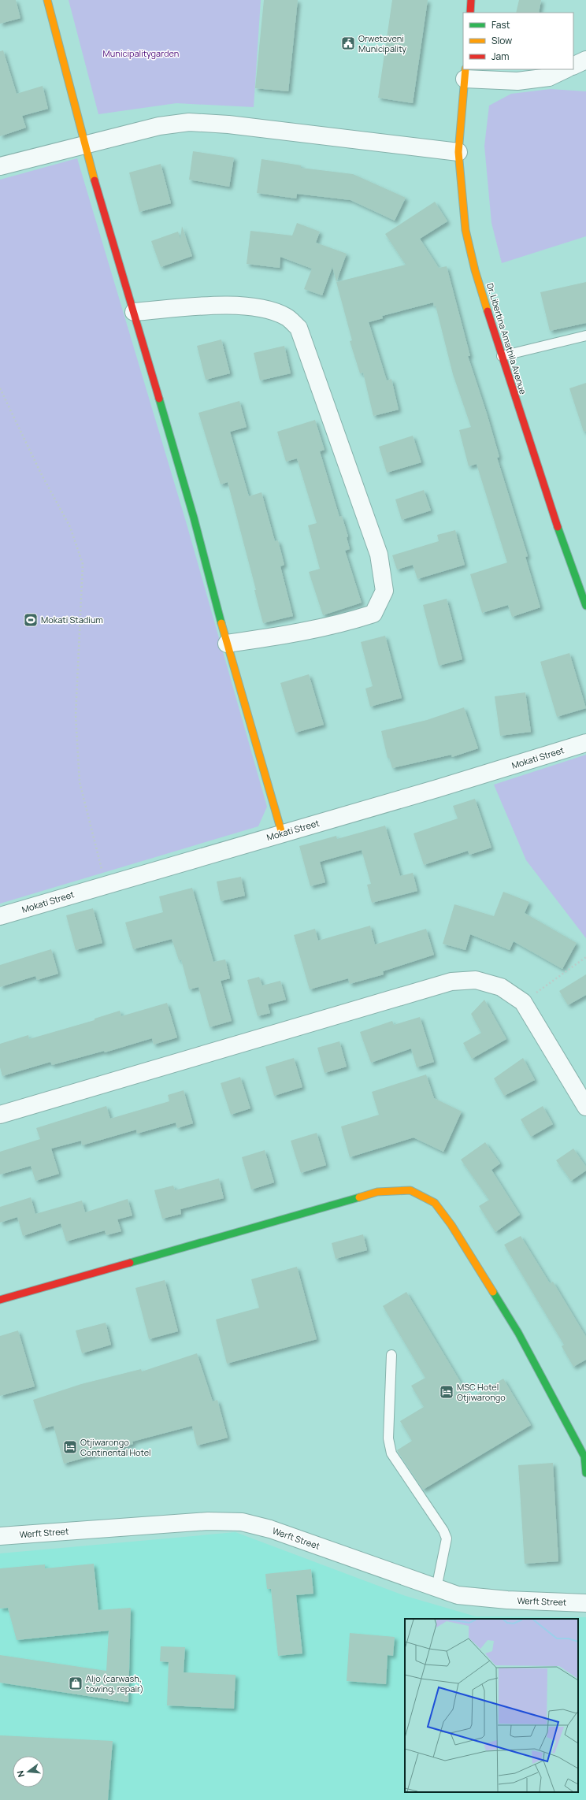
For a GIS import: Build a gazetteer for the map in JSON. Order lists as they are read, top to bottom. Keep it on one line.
{"streets":{"street":["Dr. Libertina Amathila Avenue","Mokati Street","Werft Street"]},"parks":["Municipalitygarden"],"places":{"public building":["Orwetoveni Municipality"],"sports":["Mokati Stadium"],"hotel":["MSC Hotel Otjiwarongo","Otjiwarongo Continental Hotel"],"shop":["Aljo (carwash, towing, repair)"]},"legend":["Fast","Slow","Jam"],"north":"left"}
